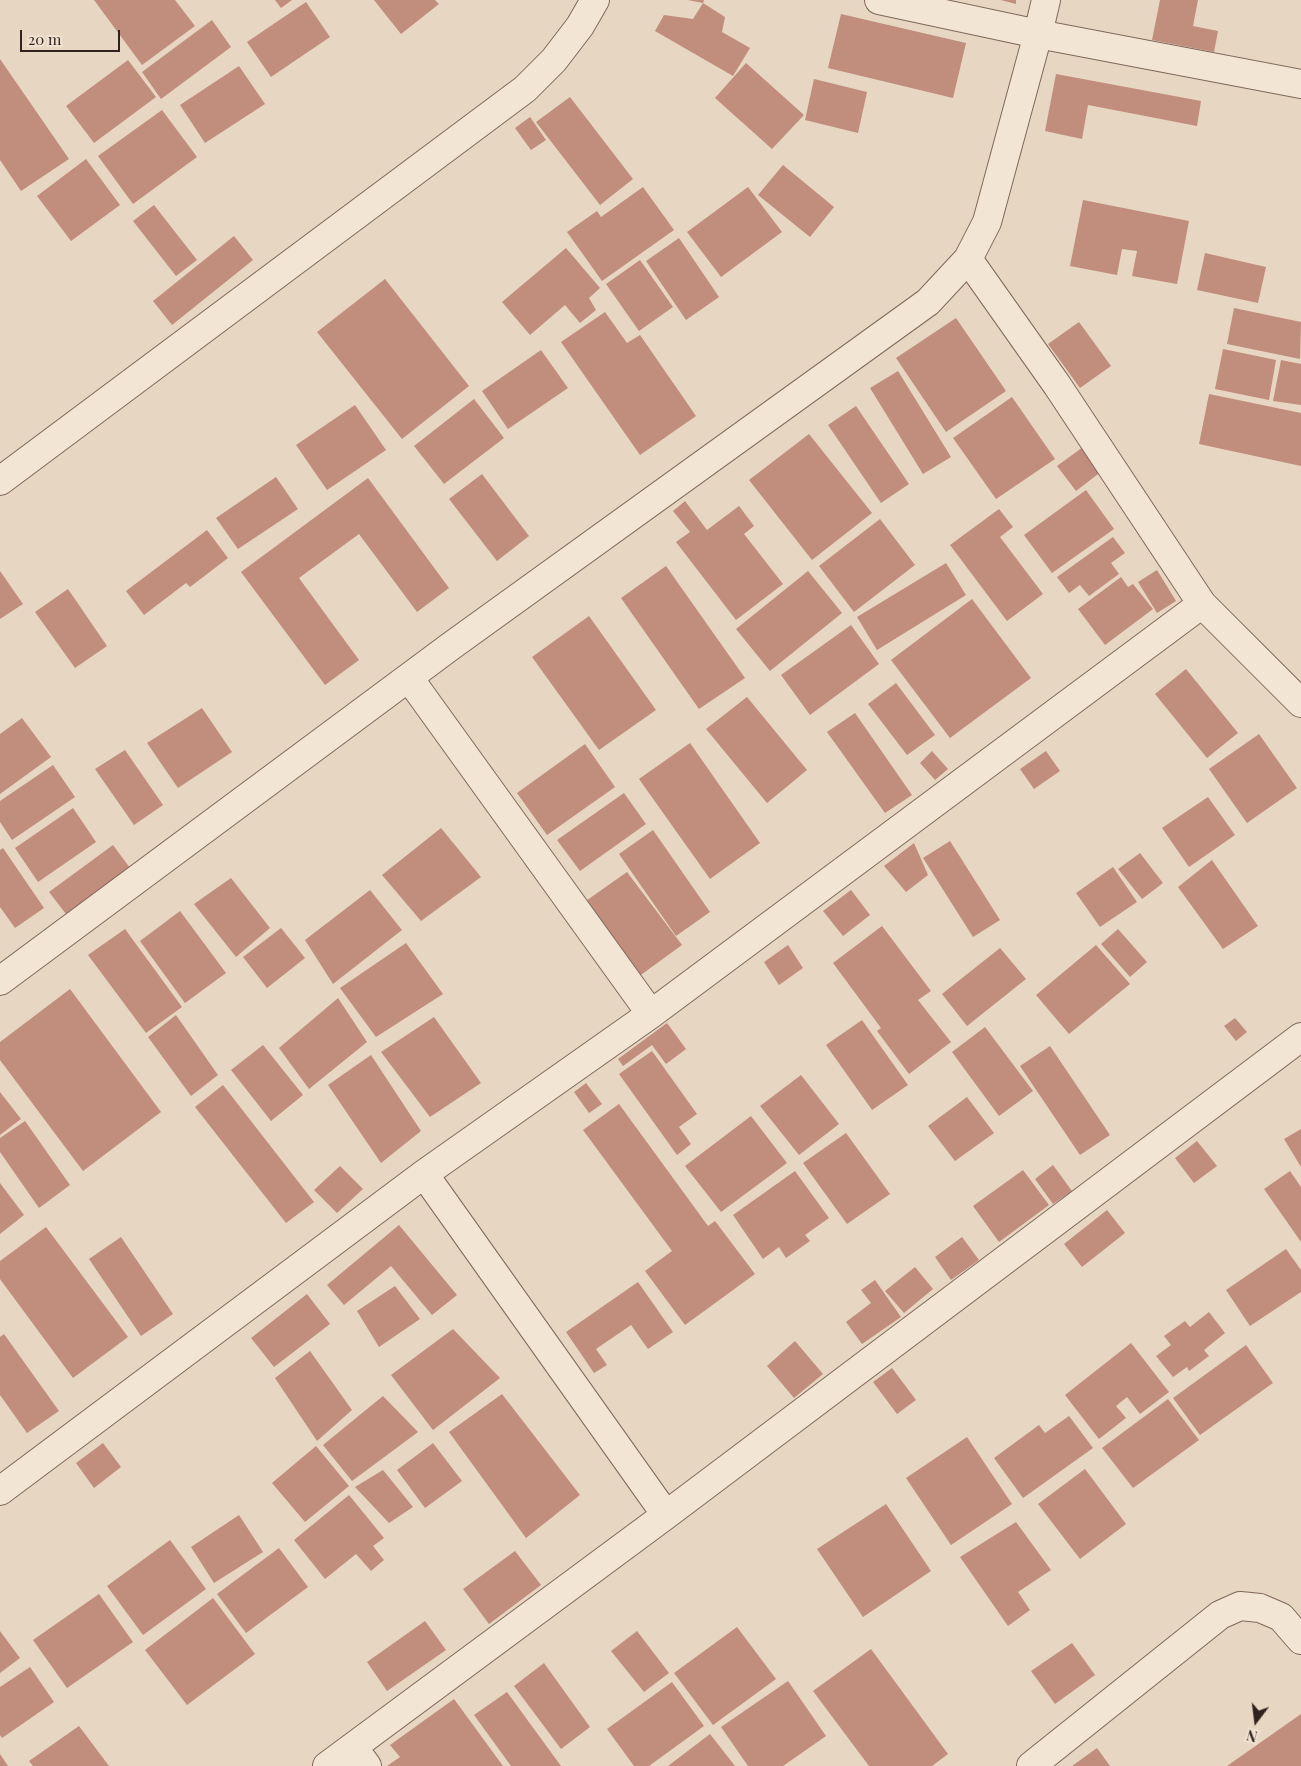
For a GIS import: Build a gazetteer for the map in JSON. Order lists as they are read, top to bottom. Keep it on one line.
{"scale_bar":"20 m","north":"bottom"}
